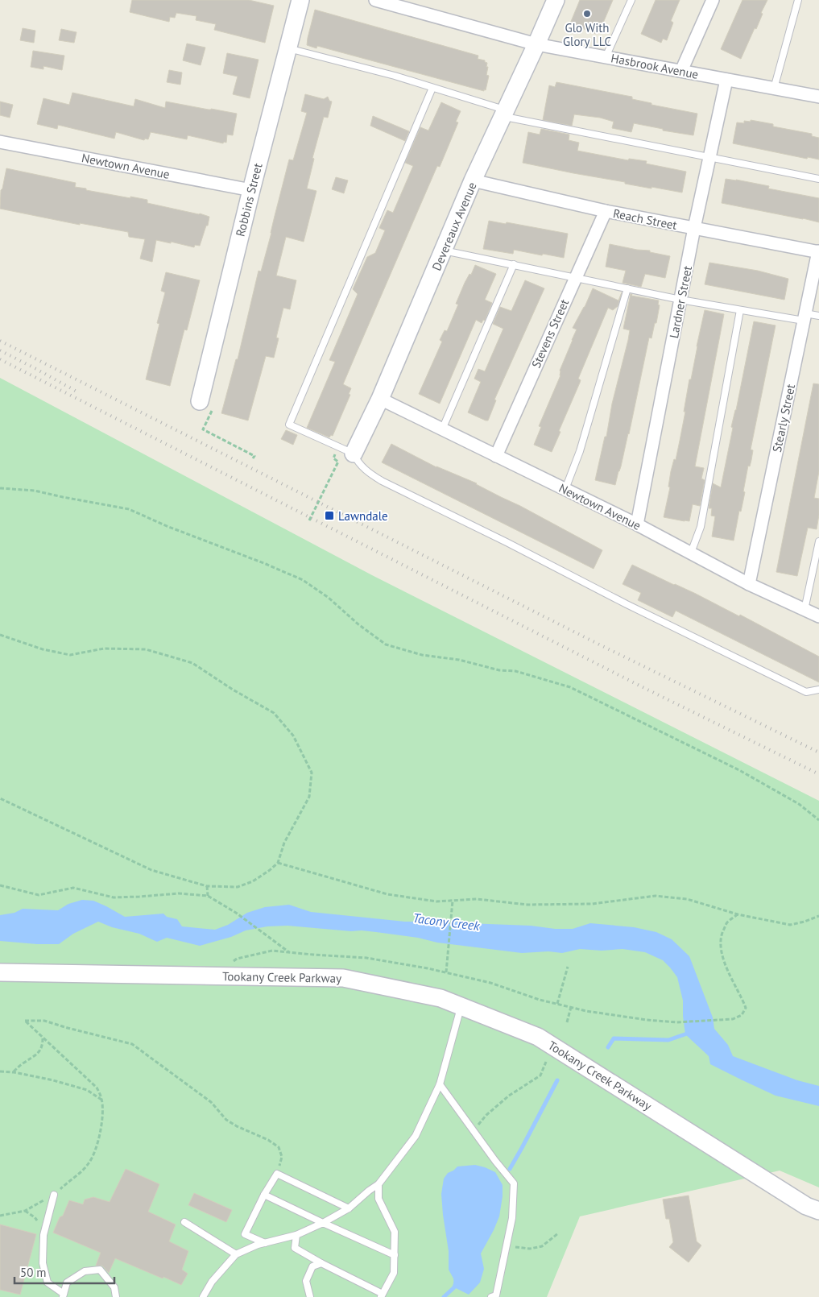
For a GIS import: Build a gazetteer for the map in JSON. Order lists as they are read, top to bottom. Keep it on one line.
{"streets":{"street":["Hasbrook Avenue","Newtown Avenue","Robbins Street","Reach Street","Devereaux Avenue","Lardner Street","Stevens Street","Stearly Street","Tookany Creek Parkway"]},"crossings":[["Hasbrook Avenue","Devereaux Avenue"],["Hasbrook Avenue","Lardner Street"],["Newtown Avenue","Robbins Street"],["Newtown Avenue","Devereaux Avenue"],["Newtown Avenue","Lardner Street"],["Newtown Avenue","Stevens Street"],["Newtown Avenue","Stearly Street"],["Reach Street","Devereaux Avenue"],["Reach Street","Lardner Street"],["Reach Street","Stevens Street"],["Reach Street","Stearly Street"]],"water":["Tacony Creek"],"places":{"other":["Glo With Glory LLC"],"transit":["Lawndale"]},"scale_bar":"50 m"}
